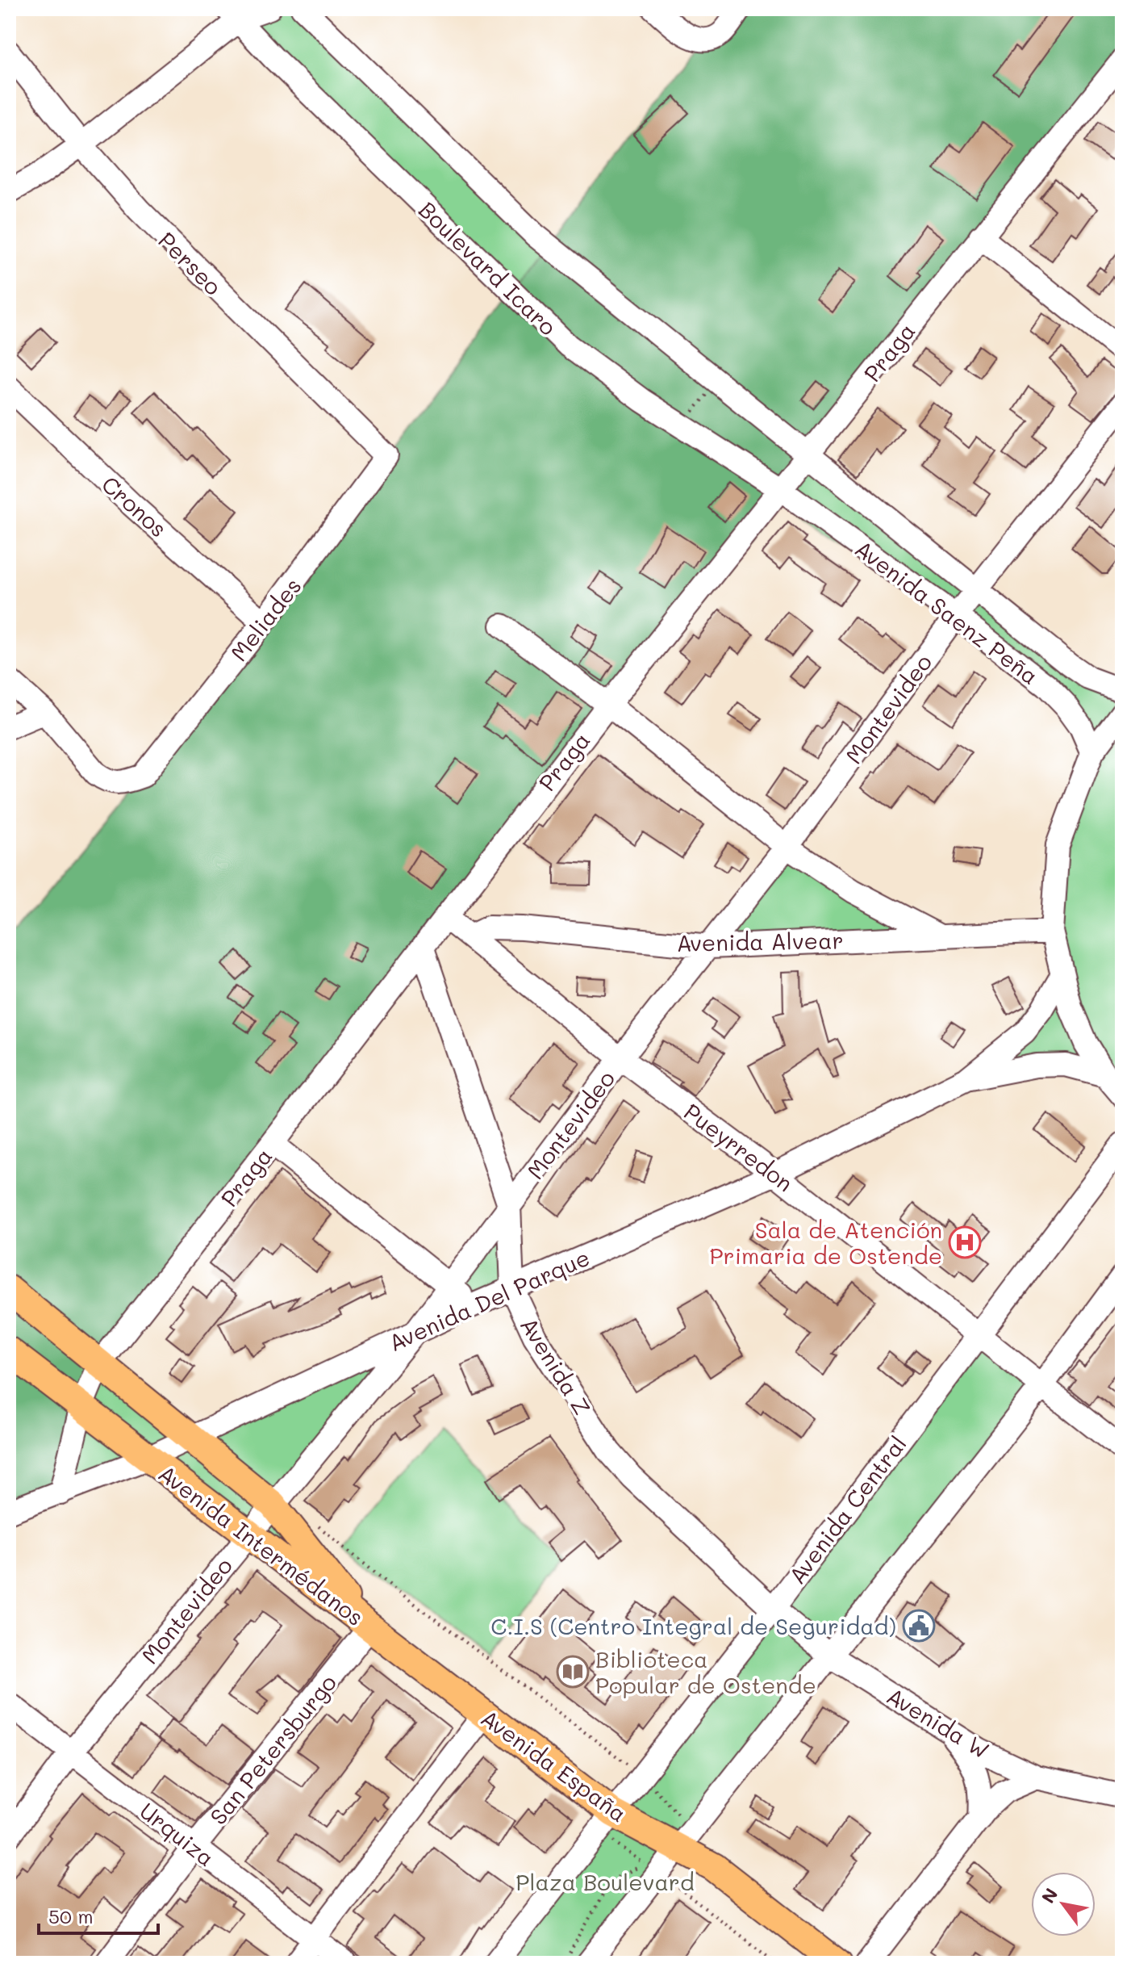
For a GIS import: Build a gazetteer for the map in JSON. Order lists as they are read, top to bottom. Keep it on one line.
{"streets":{"main road":["Avenida Intermédanos","Avenida España"],"street":["Perseo","Boulevard Icaro","Praga","Cronos","Avenida Saenz Peña","Meliades","Montevideo","Avenida Alvear","Pueyrredon","Avenida Del Parque","Avenida Z","Avenida Central","Avenida W","San Petersburgo","Urquiza"]},"crossings":[["Perseo","Meliades"],["Boulevard Icaro","Praga"],["Boulevard Icaro","Avenida Saenz Peña"],["Praga","Avenida Saenz Peña"],["Praga","Pueyrredon"],["Praga","Avenida Del Parque"],["Praga","Avenida Z"],["Praga","Avenida Intermédanos"],["Cronos","Meliades"],["Avenida Saenz Peña","Montevideo"],["Montevideo","Avenida Alvear"],["Montevideo","Pueyrredon"],["Montevideo","Avenida Del Parque"],["Montevideo","Avenida Z"],["Montevideo","Avenida Intermédanos"],["Montevideo","Urquiza"],["Avenida Alvear","Pueyrredon"],["Pueyrredon","Avenida Del Parque"],["Pueyrredon","Avenida Central"],["Avenida Del Parque","Avenida Z"],["Avenida Del Parque","Avenida Intermédanos"],["Avenida Z","Avenida Central"],["Avenida Z","Avenida W"],["Avenida Central","Avenida W"],["Avenida Central","Avenida España"],["Avenida Intermédanos","San Petersburgo"],["Avenida Intermédanos","Avenida España"],["San Petersburgo","Avenida España"],["San Petersburgo","Urquiza"]],"parks":["Plaza Boulevard"],"places":{"hospital":["Sala de Atención Primaria de Ostende"],"public building":["C.I.S (Centro Integral de Seguridad)"],"library":["Biblioteca Popular de Ostende"]},"scale_bar":"50 m","north":"top left"}
